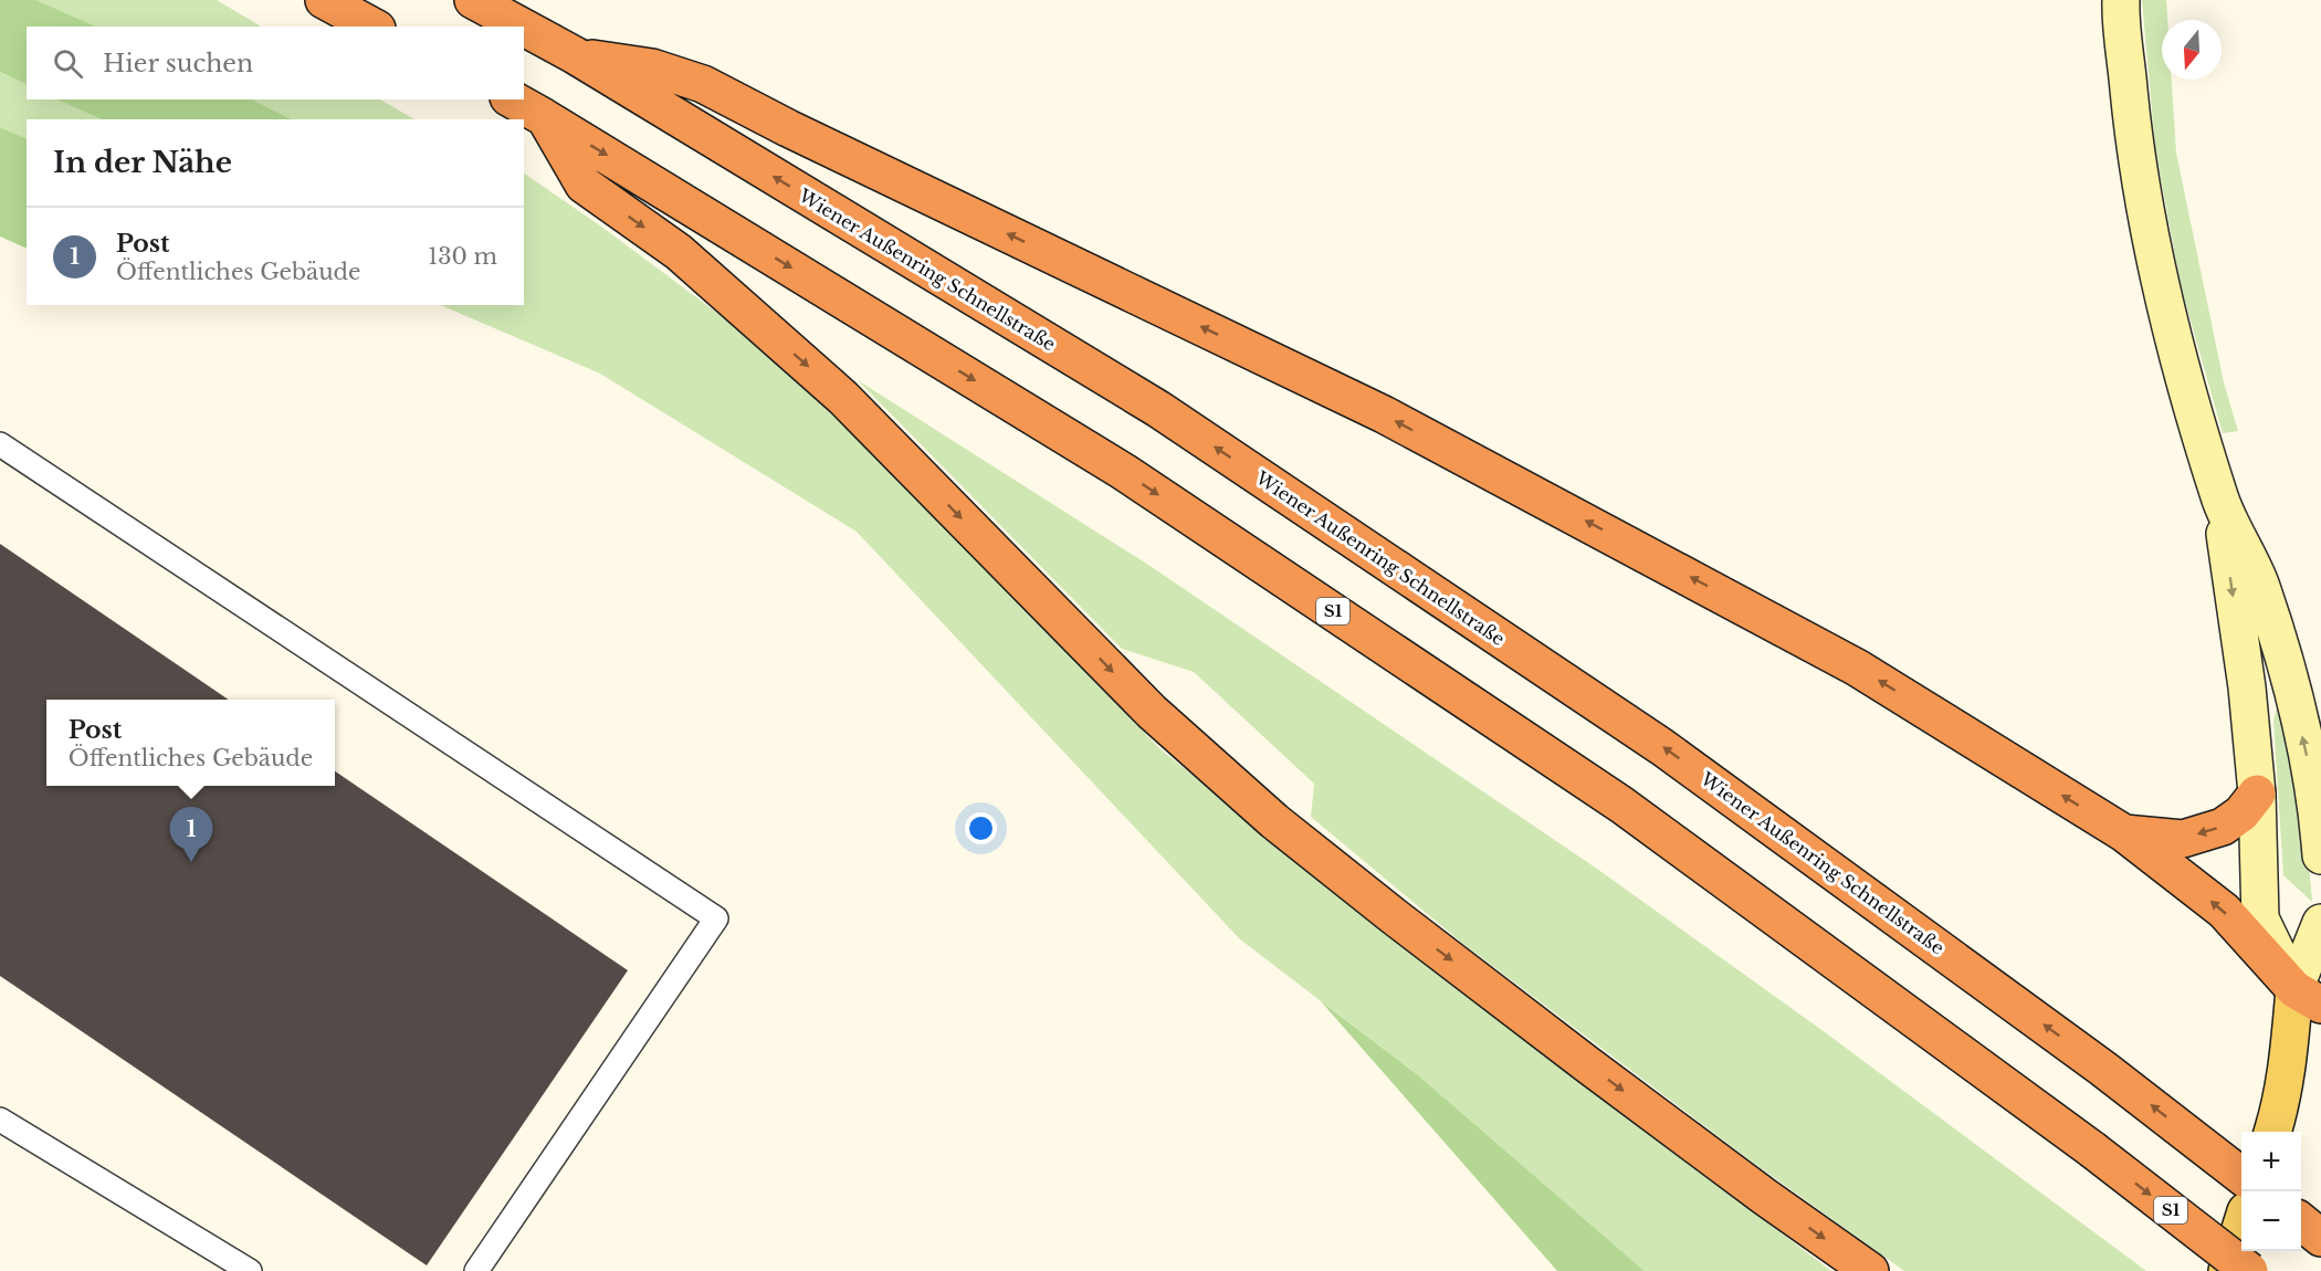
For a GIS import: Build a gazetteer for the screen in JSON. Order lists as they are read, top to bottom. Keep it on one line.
{"streets":{"highway":["Wiener Außenring Schnellstraße","S1"]},"north":"bottom","page":{"search":"Hier suchen","heading":"In der Nähe","list":[{"mark":"1","name":"Post","note":"Öffentliches Gebäude","value":"130 m"}],"popup":["Post","Öffentliches Gebäude"],"pins":"1","map_buttons":["+","−"]}}
